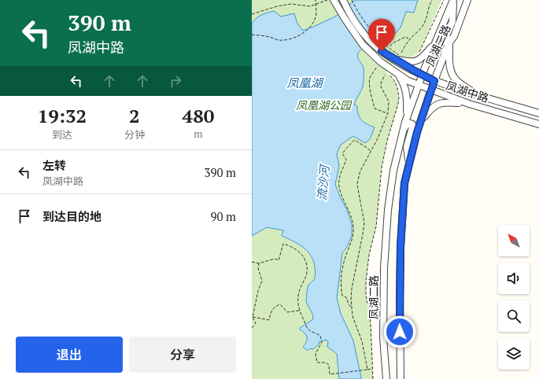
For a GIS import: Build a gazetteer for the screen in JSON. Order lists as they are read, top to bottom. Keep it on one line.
{"streets":{"street":["凤湖二路","凤湖中路"]},"crossings":[["凤湖二路","凤湖中路"]],"water":["凤凰湖","流沙河"],"parks":["凤凰湖公园"],"north":"top left","page":{"turn":["390 m","凤湖中路"],"eta":["19:32","到达","2","分钟","480","m"],"list":[{"name":"左转","note":"凤湖中路","value":"390 m"},{"name":"到达目的地","value":"90 m"}],"buttons":["退出","分享"]}}
